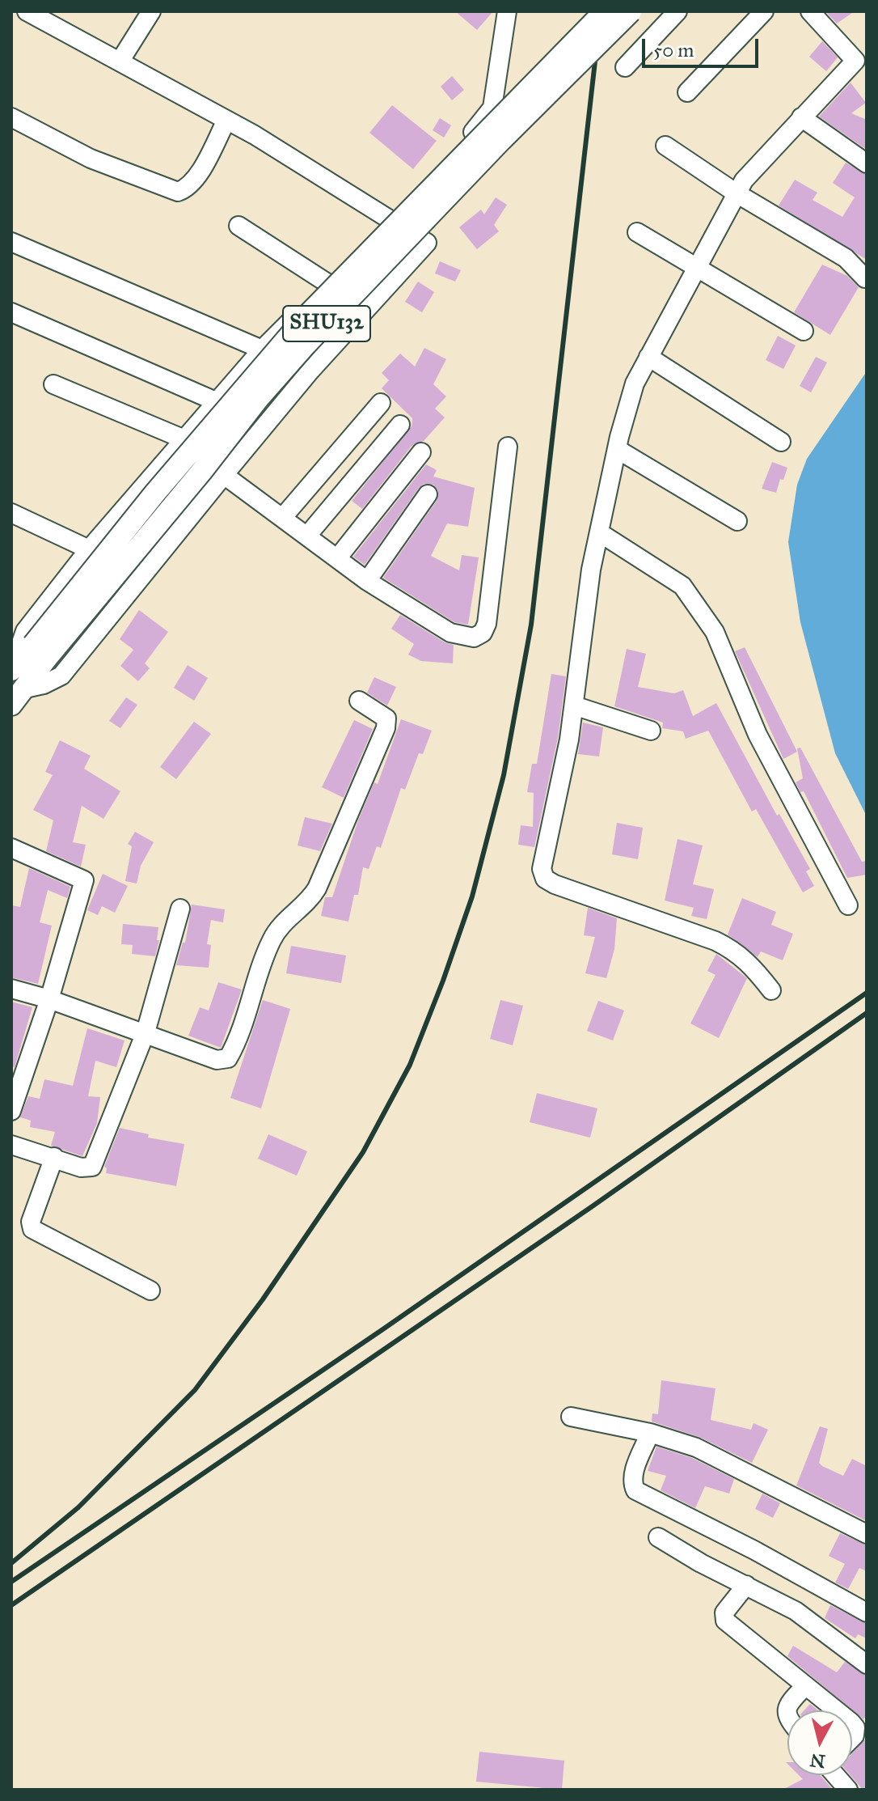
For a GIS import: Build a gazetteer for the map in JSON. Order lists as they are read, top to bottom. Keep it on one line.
{"streets":{"main road":["SHU132"]},"scale_bar":"50 m","north":"bottom"}
